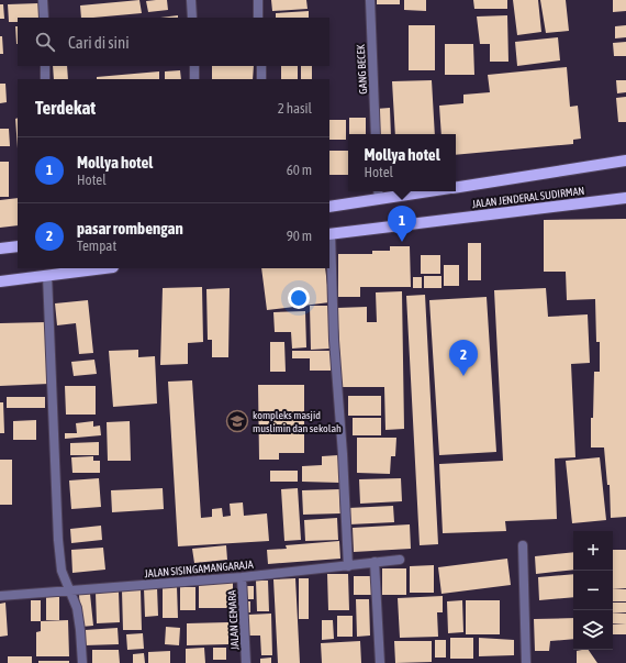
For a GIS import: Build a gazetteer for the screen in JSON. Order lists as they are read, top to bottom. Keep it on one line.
{"streets":{"main road":["JALAN JENDERAL SUDIRMAN"],"street":["GANG BECEK","JALAN SISINGAMANGARAJA","JALAN CEMARA"]},"crossings":[["JALAN SISINGAMANGARAJA","JALAN CEMARA"]],"places":{"school or university":["kompleks masjid muslimin dan sekolah"]},"page":{"search":"Cari di sini","heading":["Terdekat","2 hasil"],"popup":["Mollya hotel","Hotel"],"list":[{"mark":"1","name":"Mollya hotel","note":"Hotel","value":"60 m"},{"mark":"2","name":"pasar rombengan","note":"Tempat","value":"90 m"}],"pins":["1","2"],"map_buttons":["+","−"]}}
